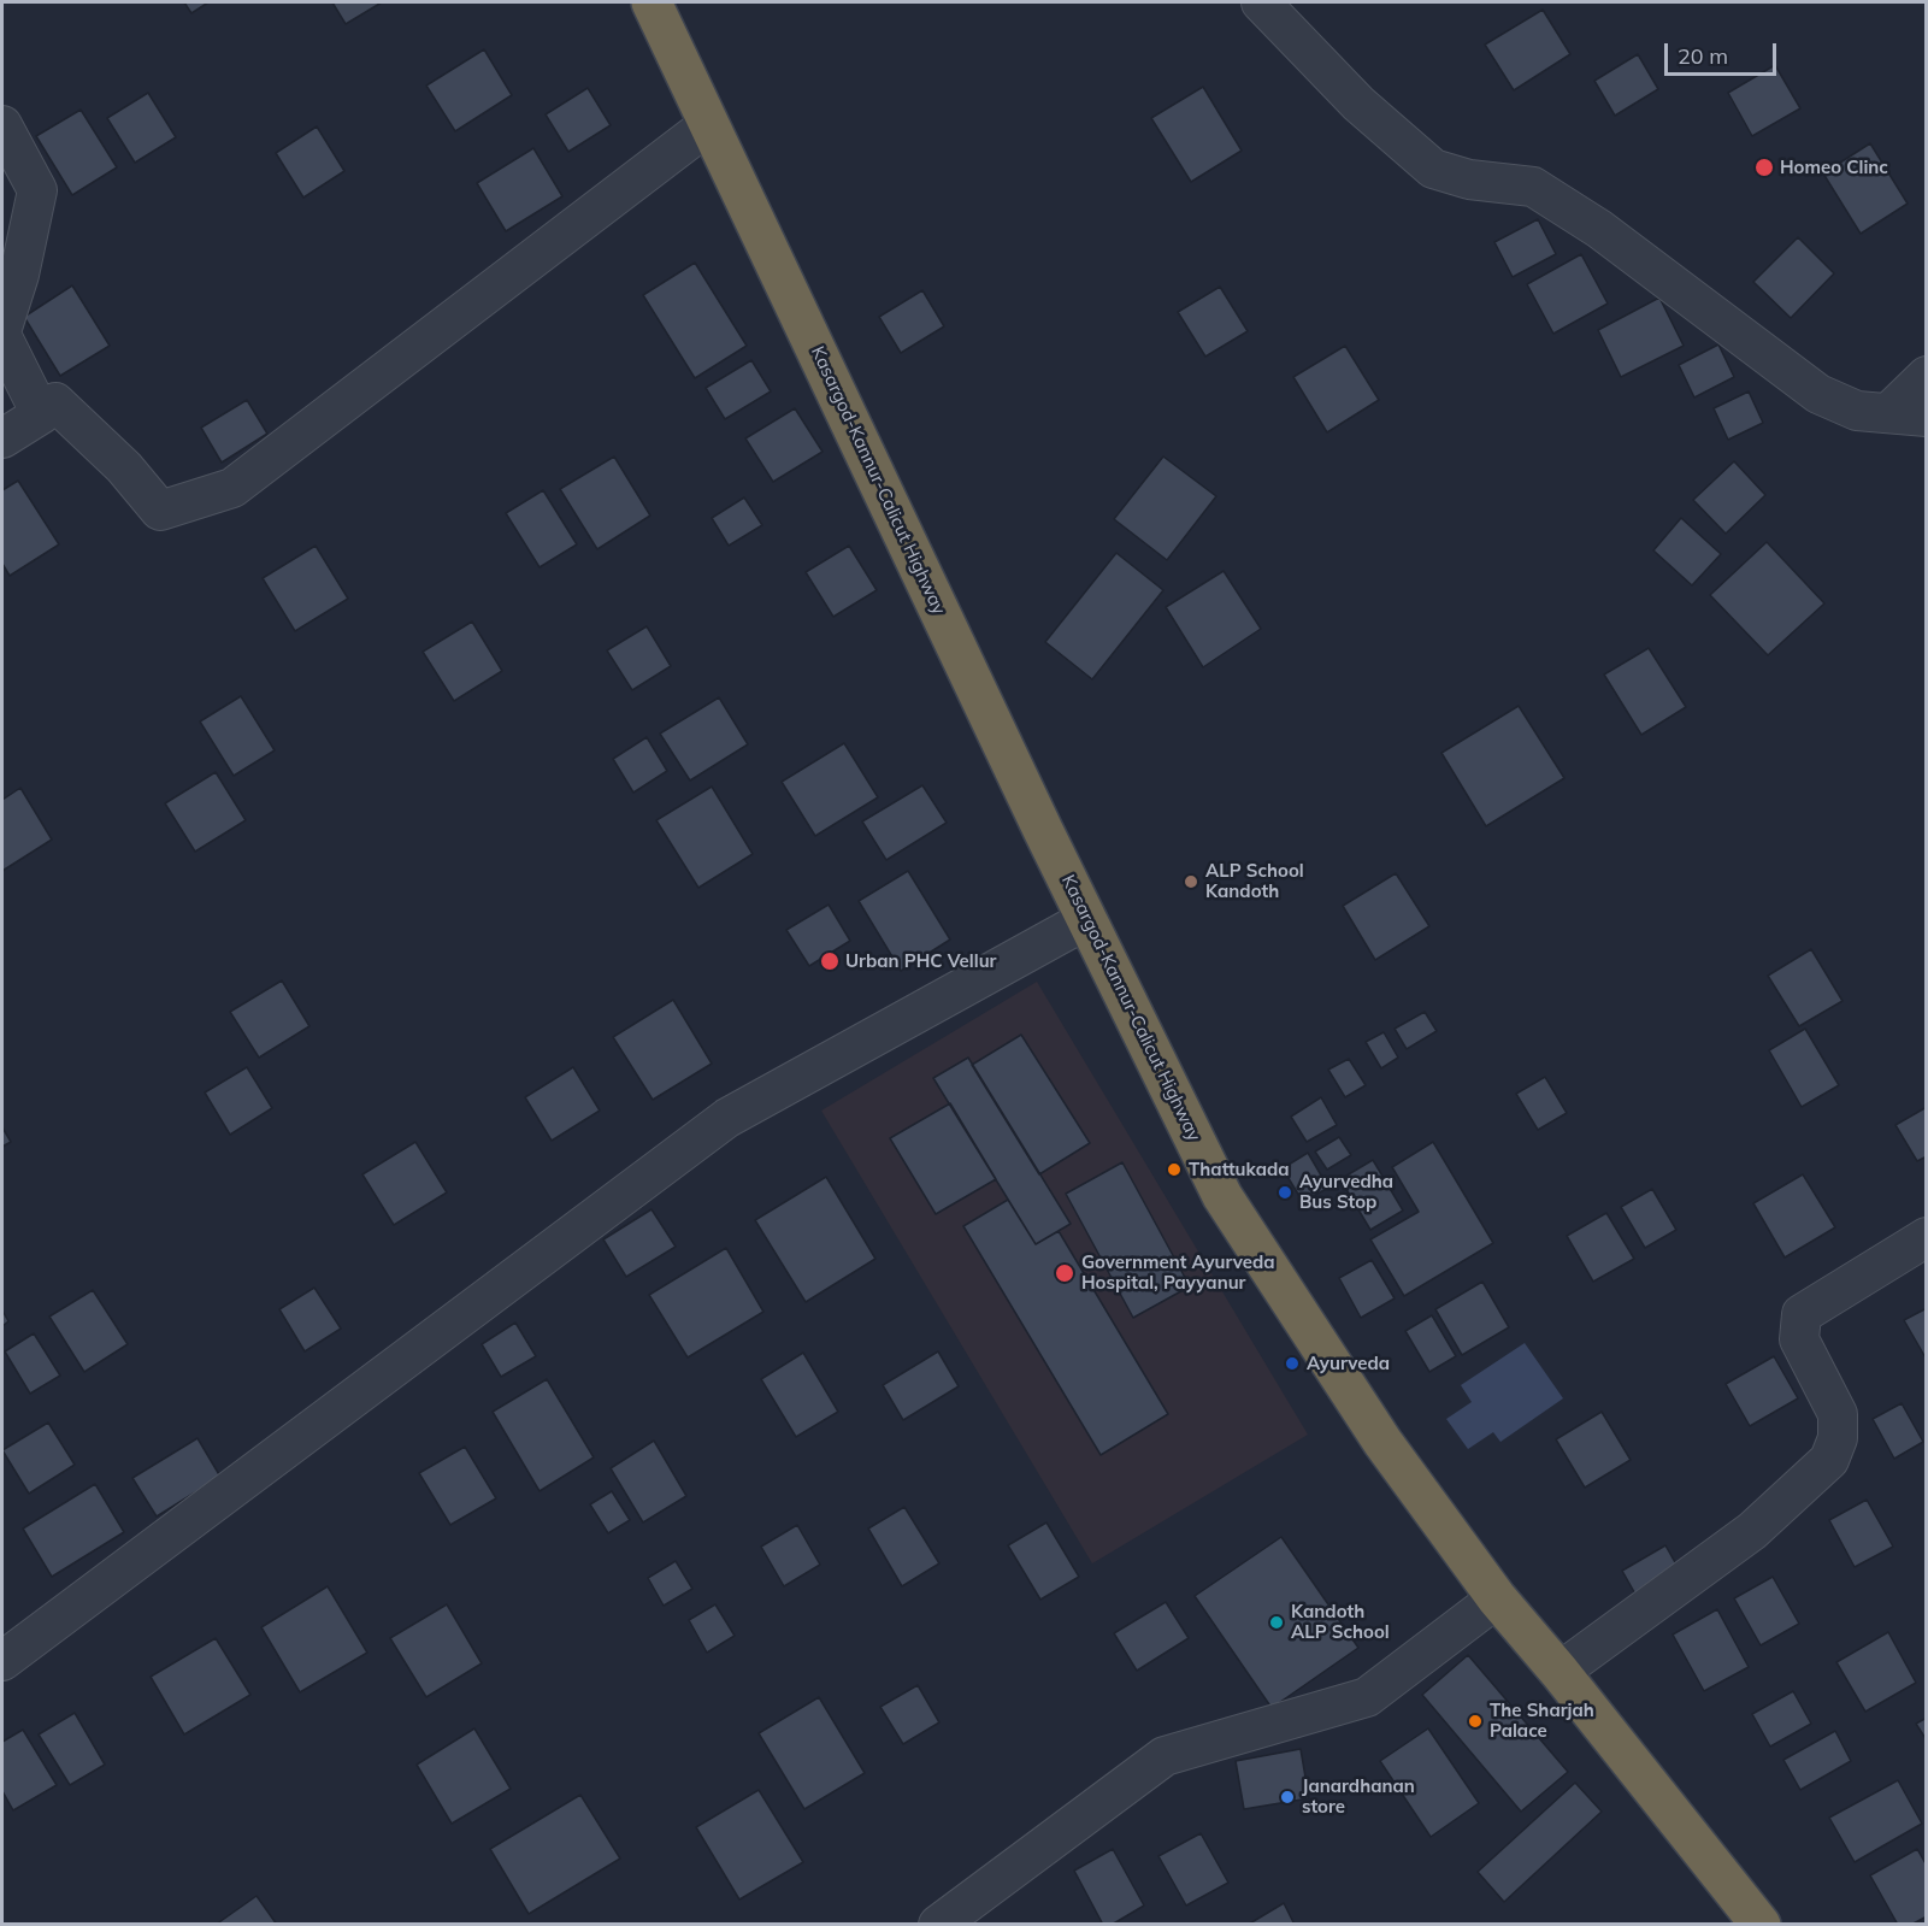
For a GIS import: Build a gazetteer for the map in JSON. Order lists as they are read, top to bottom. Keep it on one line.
{"streets":{"highway":["Kasargod-Kannur-Calicut Highway"]},"places":["Homeo Clinc","ALP School Kandoth","Urban PHC Vellur","Thattukada","Ayurvedha Bus Stop","Government Ayurveda Hospital, Payyanur","Ayurveda","Kandoth ALP School","The Sharjah Palace","Janardhanan store"],"scale_bar":"20 m"}
